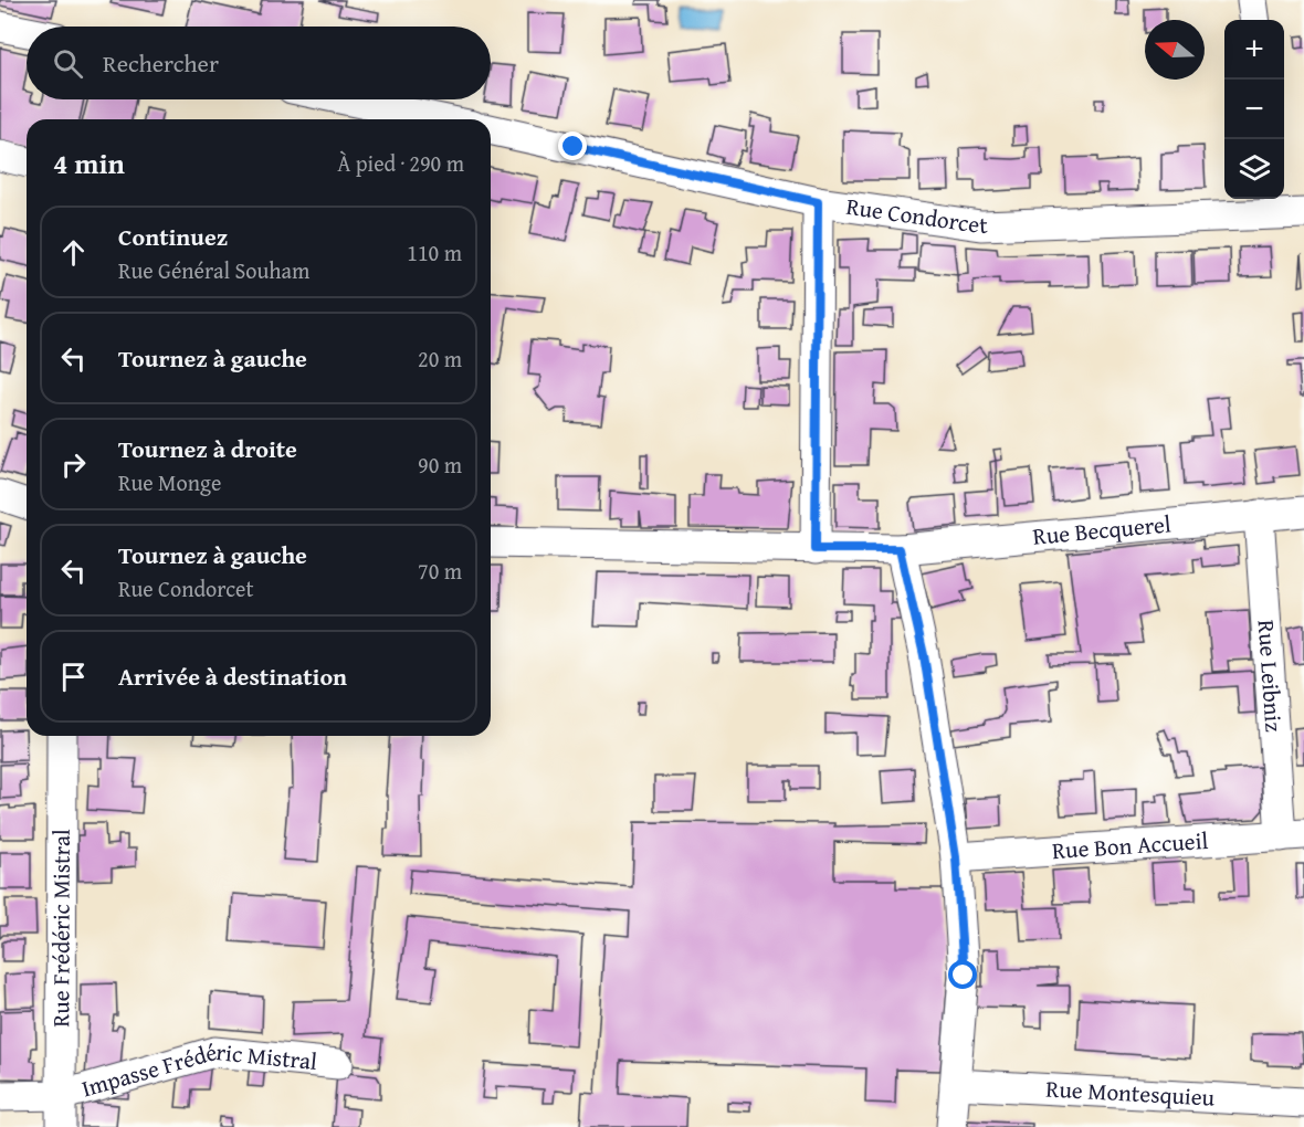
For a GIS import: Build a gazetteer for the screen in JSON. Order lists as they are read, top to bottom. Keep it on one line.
{"streets":{"street":["Rue Condorcet","Rue Becquerel","Rue Leibniz","Rue Bon Accueil","Rue Frédéric Mistral","Impasse Frédéric Mistral","Rue Montesquieu"]},"crossings":[["Rue Becquerel","Rue Leibniz"],["Rue Leibniz","Rue Bon Accueil"],["Rue Frédéric Mistral","Impasse Frédéric Mistral"]],"north":"left","page":{"map_buttons":["+","−"],"search":"Rechercher","heading":["4 min","À pied · 290 m"],"list":[["Continuez","Rue Général Souham","110 m"],["Tournez à gauche","20 m"],["Tournez à droite","Rue Monge","90 m"],["Tournez à gauche","Rue Condorcet","70 m"],"Arrivée à destination"]}}
